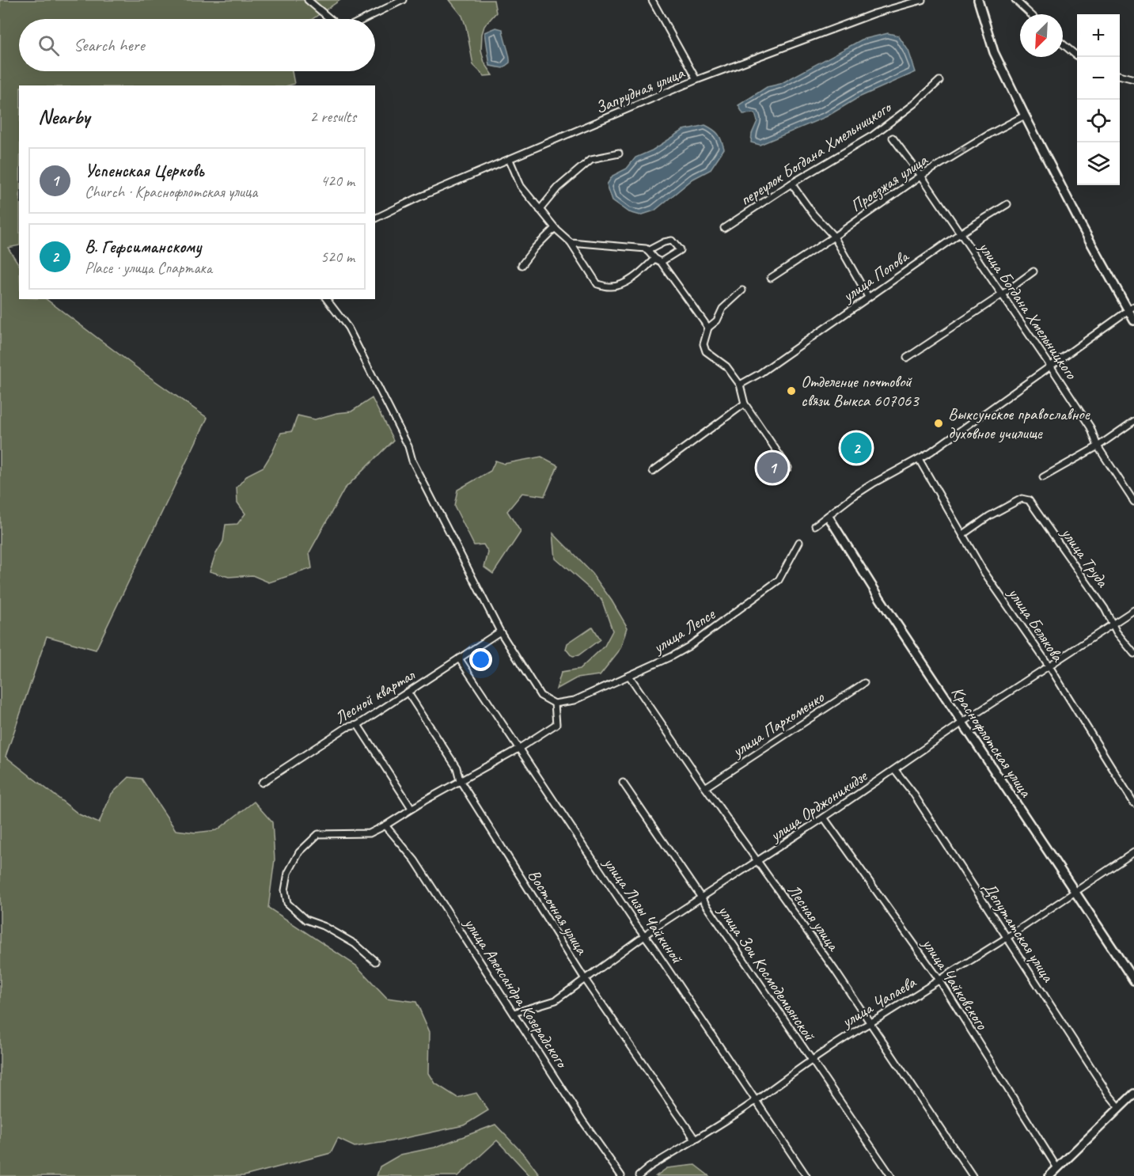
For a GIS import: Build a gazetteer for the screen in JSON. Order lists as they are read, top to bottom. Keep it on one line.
{"streets":{"street":["Запрудная улица","переулок Богдана Хмельницкого","Проезжая улица","улица Попова","улица Богдана Хмельницкого","улица Труда","улица Белякова","улица Лепсе","Лесной квартал","улица Пархоменко","Краснофлотская улица","улица Орджоникидзе","улица Лизы Чайкиной","Восточная улица","Лесная улица","Депутатская улица","улица Зои Космодемьянской","улица Чайковского","улица Александра Козерадского","улица Чапаева"]},"crossings":[["Проезжая улица","улица Богдана Хмельницкого"],["улица Попова","улица Богдана Хмельницкого"],["улица Труда","улица Белякова"],["улица Труда","улица Орджоникидзе"],["улица Белякова","улица Орджоникидзе"],["улица Лепсе","Лесная улица"],["Лесной квартал","улица Лизы Чайкиной"],["Лесной квартал","Восточная улица"],["улица Пархоменко","Лесная улица"],["Краснофлотская улица","улица Орджоникидзе"],["Краснофлотская улица","улица Чапаева"],["улица Орджоникидзе","улица Лизы Чайкиной"],["улица Орджоникидзе","Восточная улица"],["улица Орджоникидзе","Лесная улица"],["улица Орджоникидзе","Депутатская улица"],["улица Орджоникидзе","улица Зои Космодемьянской"],["улица Орджоникидзе","улица Чайковского"],["улица Орджоникидзе","улица Александра Козерадского"],["улица Лизы Чайкиной","улица Чапаева"],["Восточная улица","улица Чапаева"],["Лесная улица","улица Чапаева"],["Депутатская улица","улица Чапаева"],["улица Зои Космодемьянской","улица Чапаева"],["улица Чайковского","улица Чапаева"]],"one_way":["Проезжая улица"],"places":["Отделение почтовой связи Выкса 607063","Выксунское православное духовное училище"],"north":"bottom left","page":{"map_buttons":["+","−"],"search":"Search here","heading":["Nearby","2 results"],"list":[{"mark":"1","name":"Успенская Церковь","note":"Church · Краснофлотская улица","value":"420 m"},{"mark":"2","name":"В. Гефсиманскому","note":"Place · улица Спартака","value":"520 m"}],"pins":["2","1"]}}
